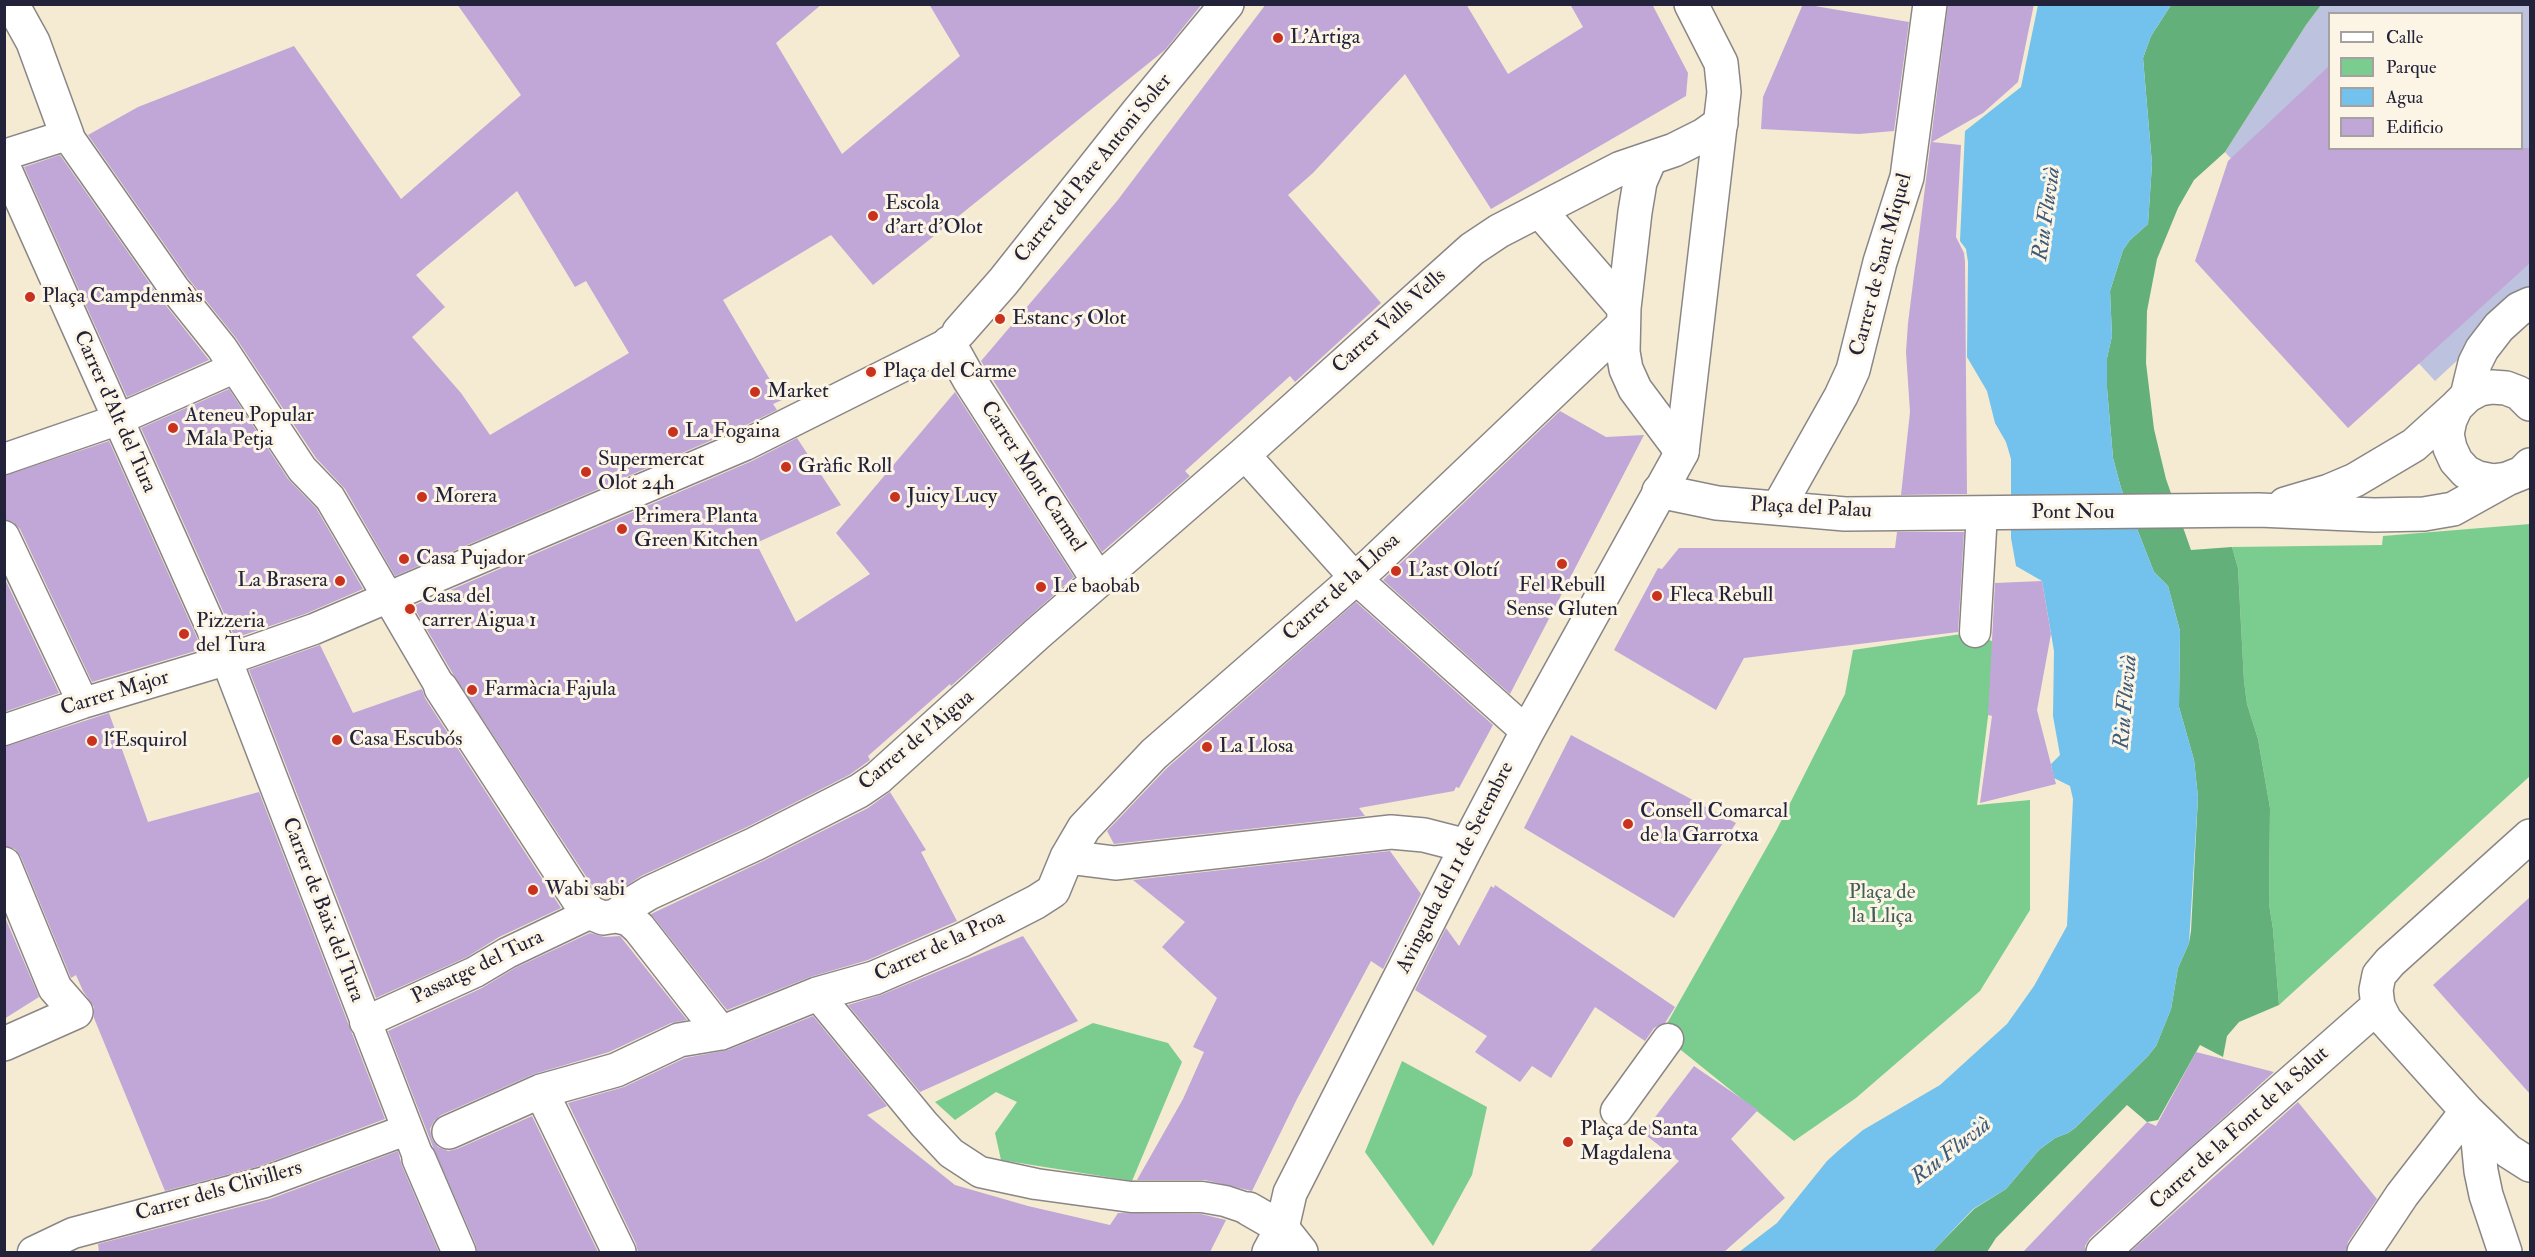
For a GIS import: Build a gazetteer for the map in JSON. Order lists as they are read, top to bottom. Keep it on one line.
{"streets":{"street":["Carrer del Pare Antoni Soler","Carrer de Sant Miquel","Carrer Valls Vells","Carrer d'Alt del Tura","Carrer Mont Carmel","Plaça del Palau","Pont Nou","Carrer de la Llosa","Carrer Major","Carrer de l'Aigua","Avinguda del 11 de Setembre","Carrer de Baix del Tura","Carrer de la Proa","Passatge del Tura","Carrer de la Font de la Salut","Carrer dels Clivillers"]},"crossings":[["Carrer del Pare Antoni Soler","Carrer Mont Carmel"],["Carrer del Pare Antoni Soler","Carrer Major"],["Carrer de Sant Miquel","Plaça del Palau"],["Carrer Valls Vells","Carrer Mont Carmel"],["Carrer Valls Vells","Carrer de l'Aigua"],["Carrer d'Alt del Tura","Carrer Major"],["Carrer d'Alt del Tura","Carrer de Baix del Tura"],["Carrer Mont Carmel","Carrer Major"],["Carrer Mont Carmel","Carrer de l'Aigua"],["Plaça del Palau","Pont Nou"],["Plaça del Palau","Avinguda del 11 de Setembre"],["Carrer de la Llosa","Carrer de la Proa"],["Carrer Major","Carrer de Baix del Tura"],["Carrer de l'Aigua","Passatge del Tura"],["Carrer de Baix del Tura","Carrer de la Proa"],["Carrer de Baix del Tura","Passatge del Tura"],["Carrer de Baix del Tura","Carrer dels Clivillers"],["Carrer de la Proa","Carrer dels Clivillers"]],"water":["Riu Fluvià"],"parks":["Plaça de la Lliça"],"places":["L'Artiga","Escola d'art d'Olot","Plaça Campdenmàs","Estanc 5 Olot","Plaça del Carme","Market","Ateneu Popular Mala Petja","La Fogaina","Gràfic Roll","Supermercat Olot 24h","Morera","Juicy Lucy","Primera Planta Green Kitchen","Casa Pujador","Fel Rebull Sense Gluten","L'ast Olotí","La Brasera","Le baobab","Fleca Rebull","Casa del carrer Aigua 1","Pizzeria del Tura","Farmàcia Fajula","Casa Escubós","l‘Esquirol","La Llosa","Consell Comarcal de la Garrotxa","Wabi sabi","Plaça de Santa Magdalena"],"legend":["Calle","Parque","Agua","Edificio"]}
